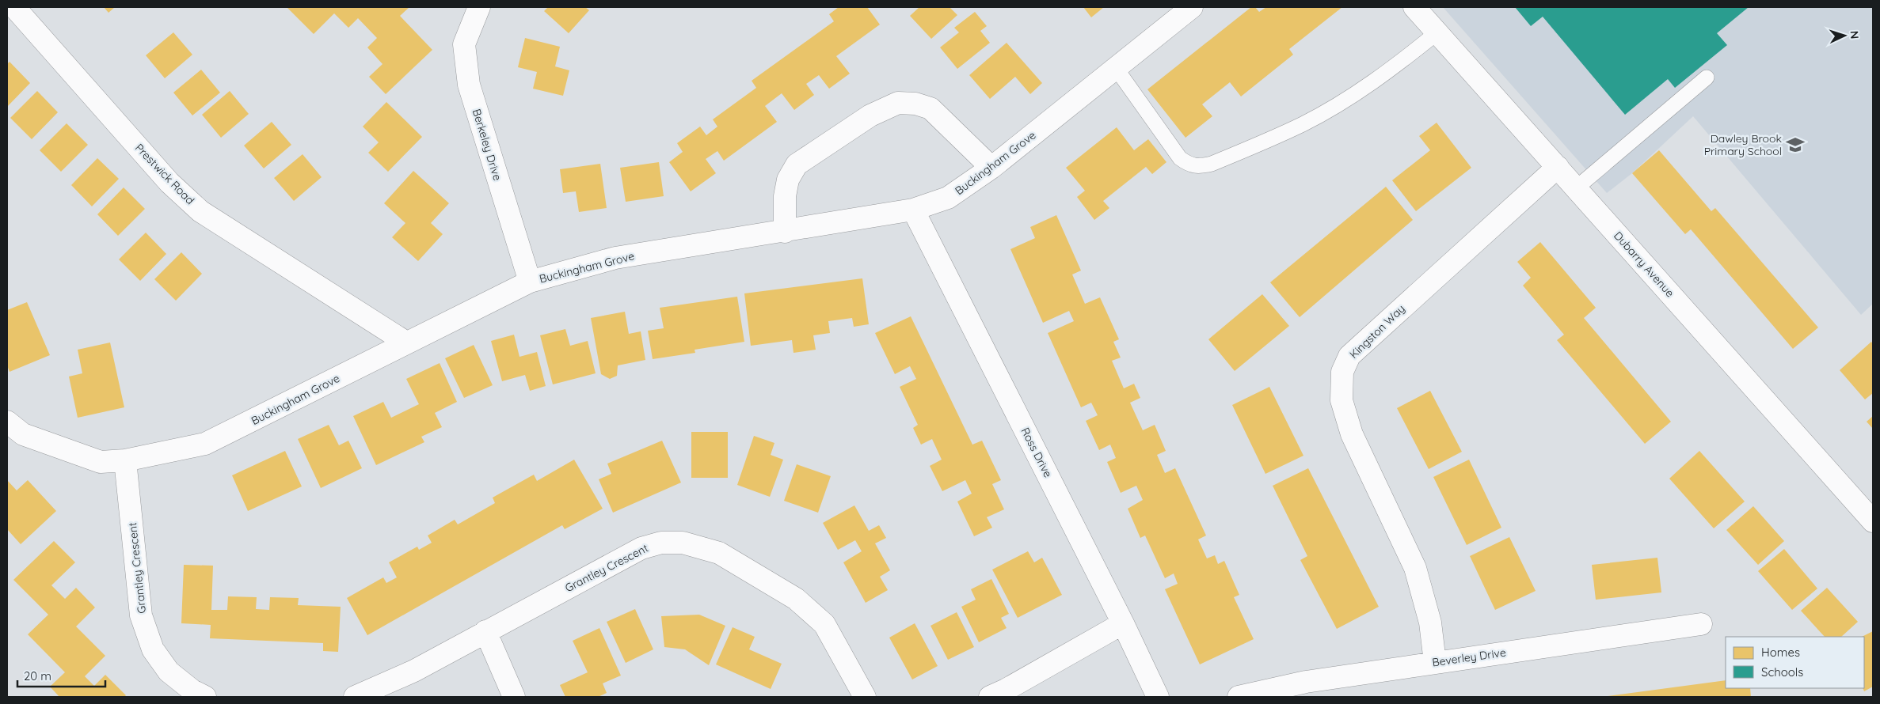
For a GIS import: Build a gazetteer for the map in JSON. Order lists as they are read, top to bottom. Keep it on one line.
{"streets":{"street":["Berkeley Drive","Buckingham Grove","Prestwick Road","Dubarry Avenue","Kingston Way","Ross Drive","Grantley Crescent","Beverley Drive"]},"crossings":[["Berkeley Drive","Buckingham Grove"],["Buckingham Grove","Prestwick Road"],["Buckingham Grove","Ross Drive"],["Buckingham Grove","Grantley Crescent"],["Dubarry Avenue","Kingston Way"],["Kingston Way","Beverley Drive"]],"places":{"school or university":["Dawley Brook Primary School"]},"legend":["Homes","Schools"],"scale_bar":"20 m","north":"right"}
